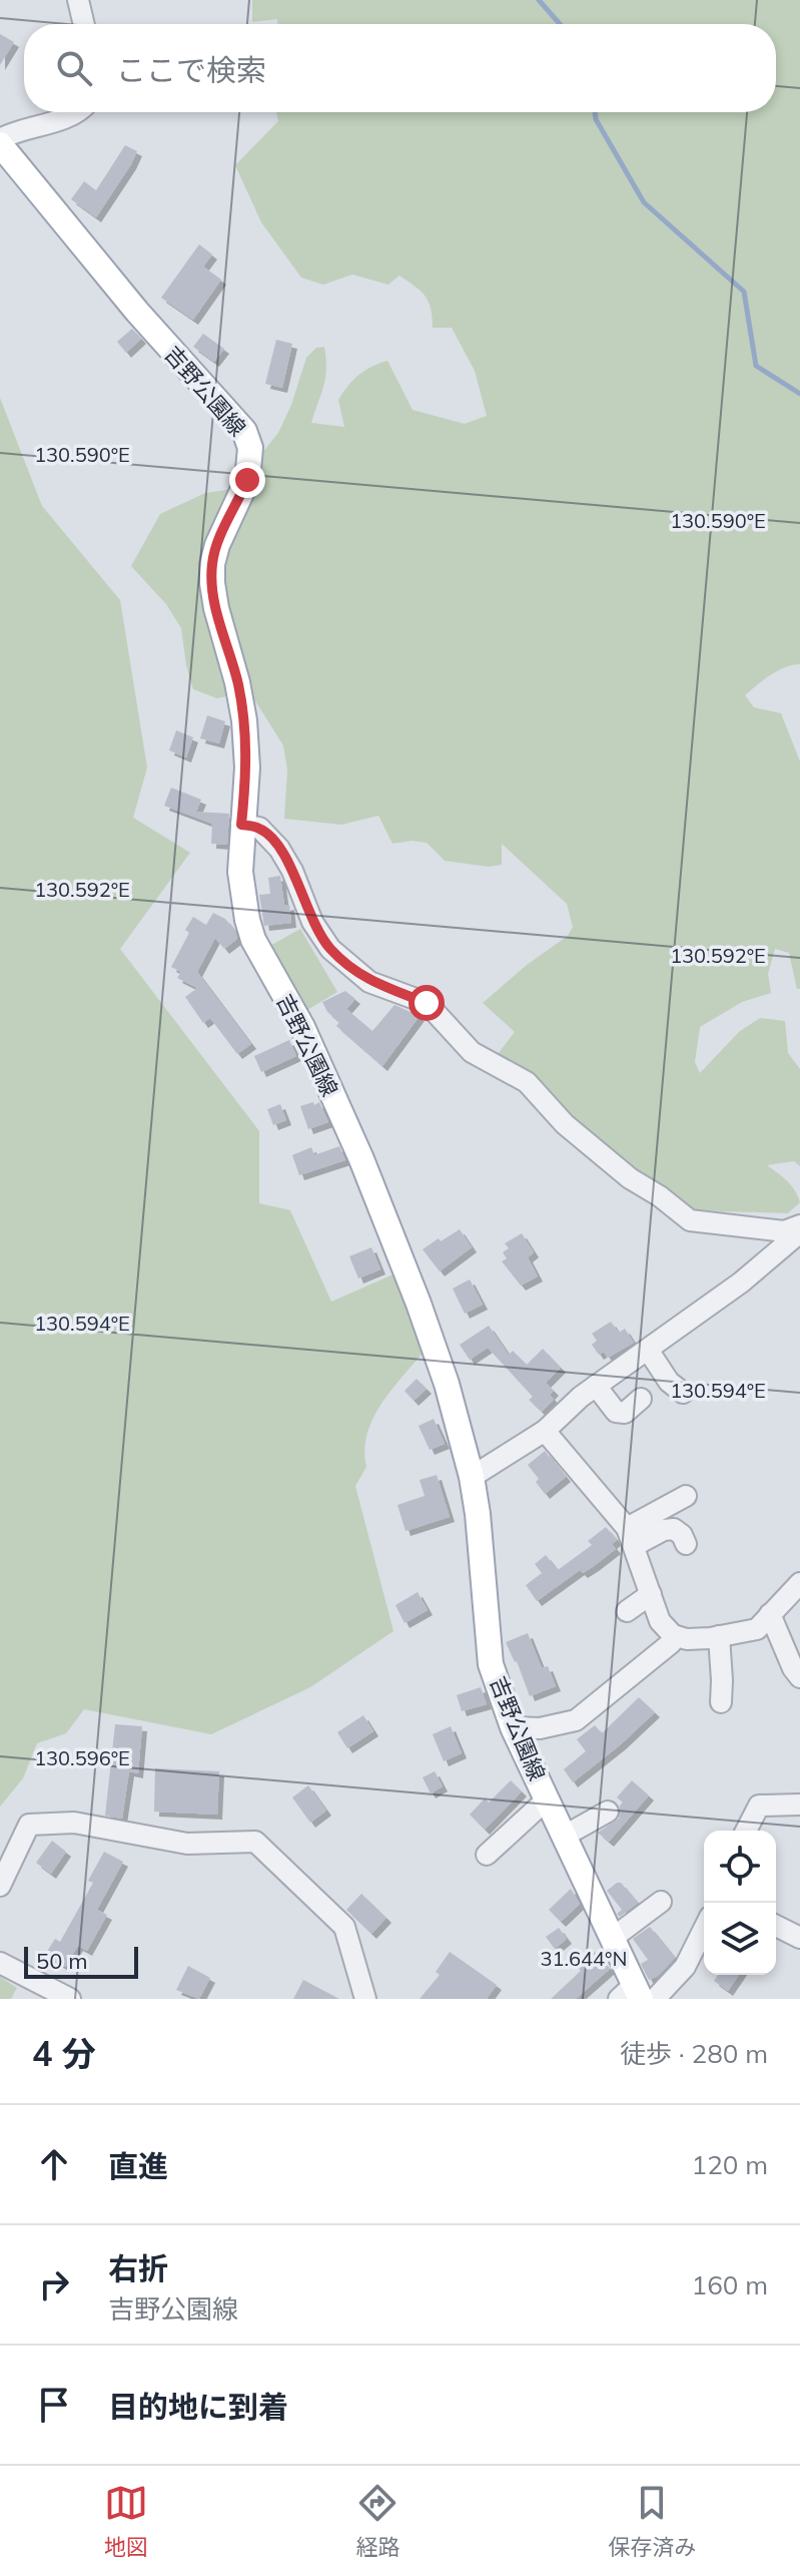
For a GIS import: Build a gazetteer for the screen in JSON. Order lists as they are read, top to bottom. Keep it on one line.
{"streets":{"main road":["吉野公園線"]},"scale_bar":"50 m","page":{"search":"ここで検索","scale":"50 m","heading":["4 分","徒歩 · 280 m"],"list":[["直進","120 m"],["右折","吉野公園線","160 m"],"目的地に到着"],"nav":["地図","経路","保存済み"]},"coordinates":["130.590°E","130.592°E","130.594°E","130.596°E","31.644°N"]}
